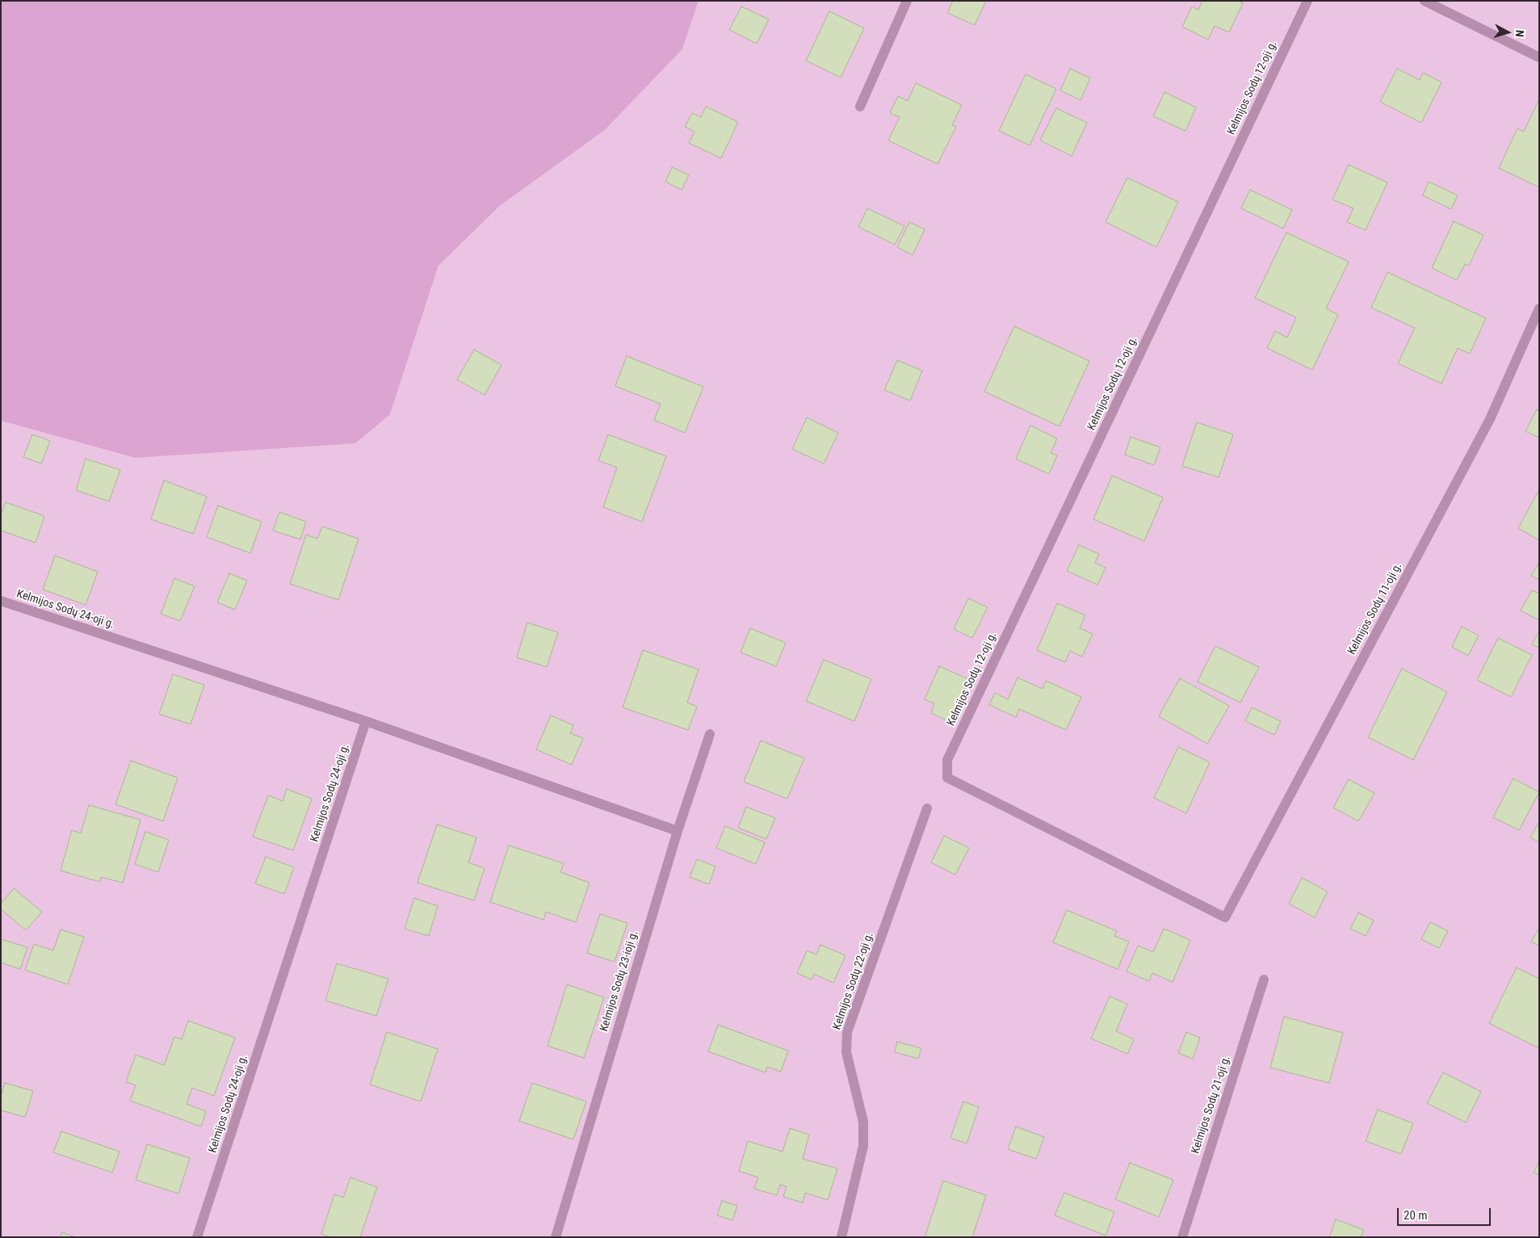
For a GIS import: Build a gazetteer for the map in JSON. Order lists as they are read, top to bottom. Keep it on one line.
{"streets":{"street":["Kelmijos Sodų 12-oji g.","Kelmijos Sodų 11-oji g.","Kelmijos Sodų 24-oji g.","Kelmijos Sodų 23-ioji g.","Kelmijos Sodų 22-oji g.","Kelmijos Sodų 21-oji g."]},"crossings":[["Kelmijos Sodų 12-oji g.","Kelmijos Sodų 11-oji g."]],"scale_bar":"20 m","north":"right"}
